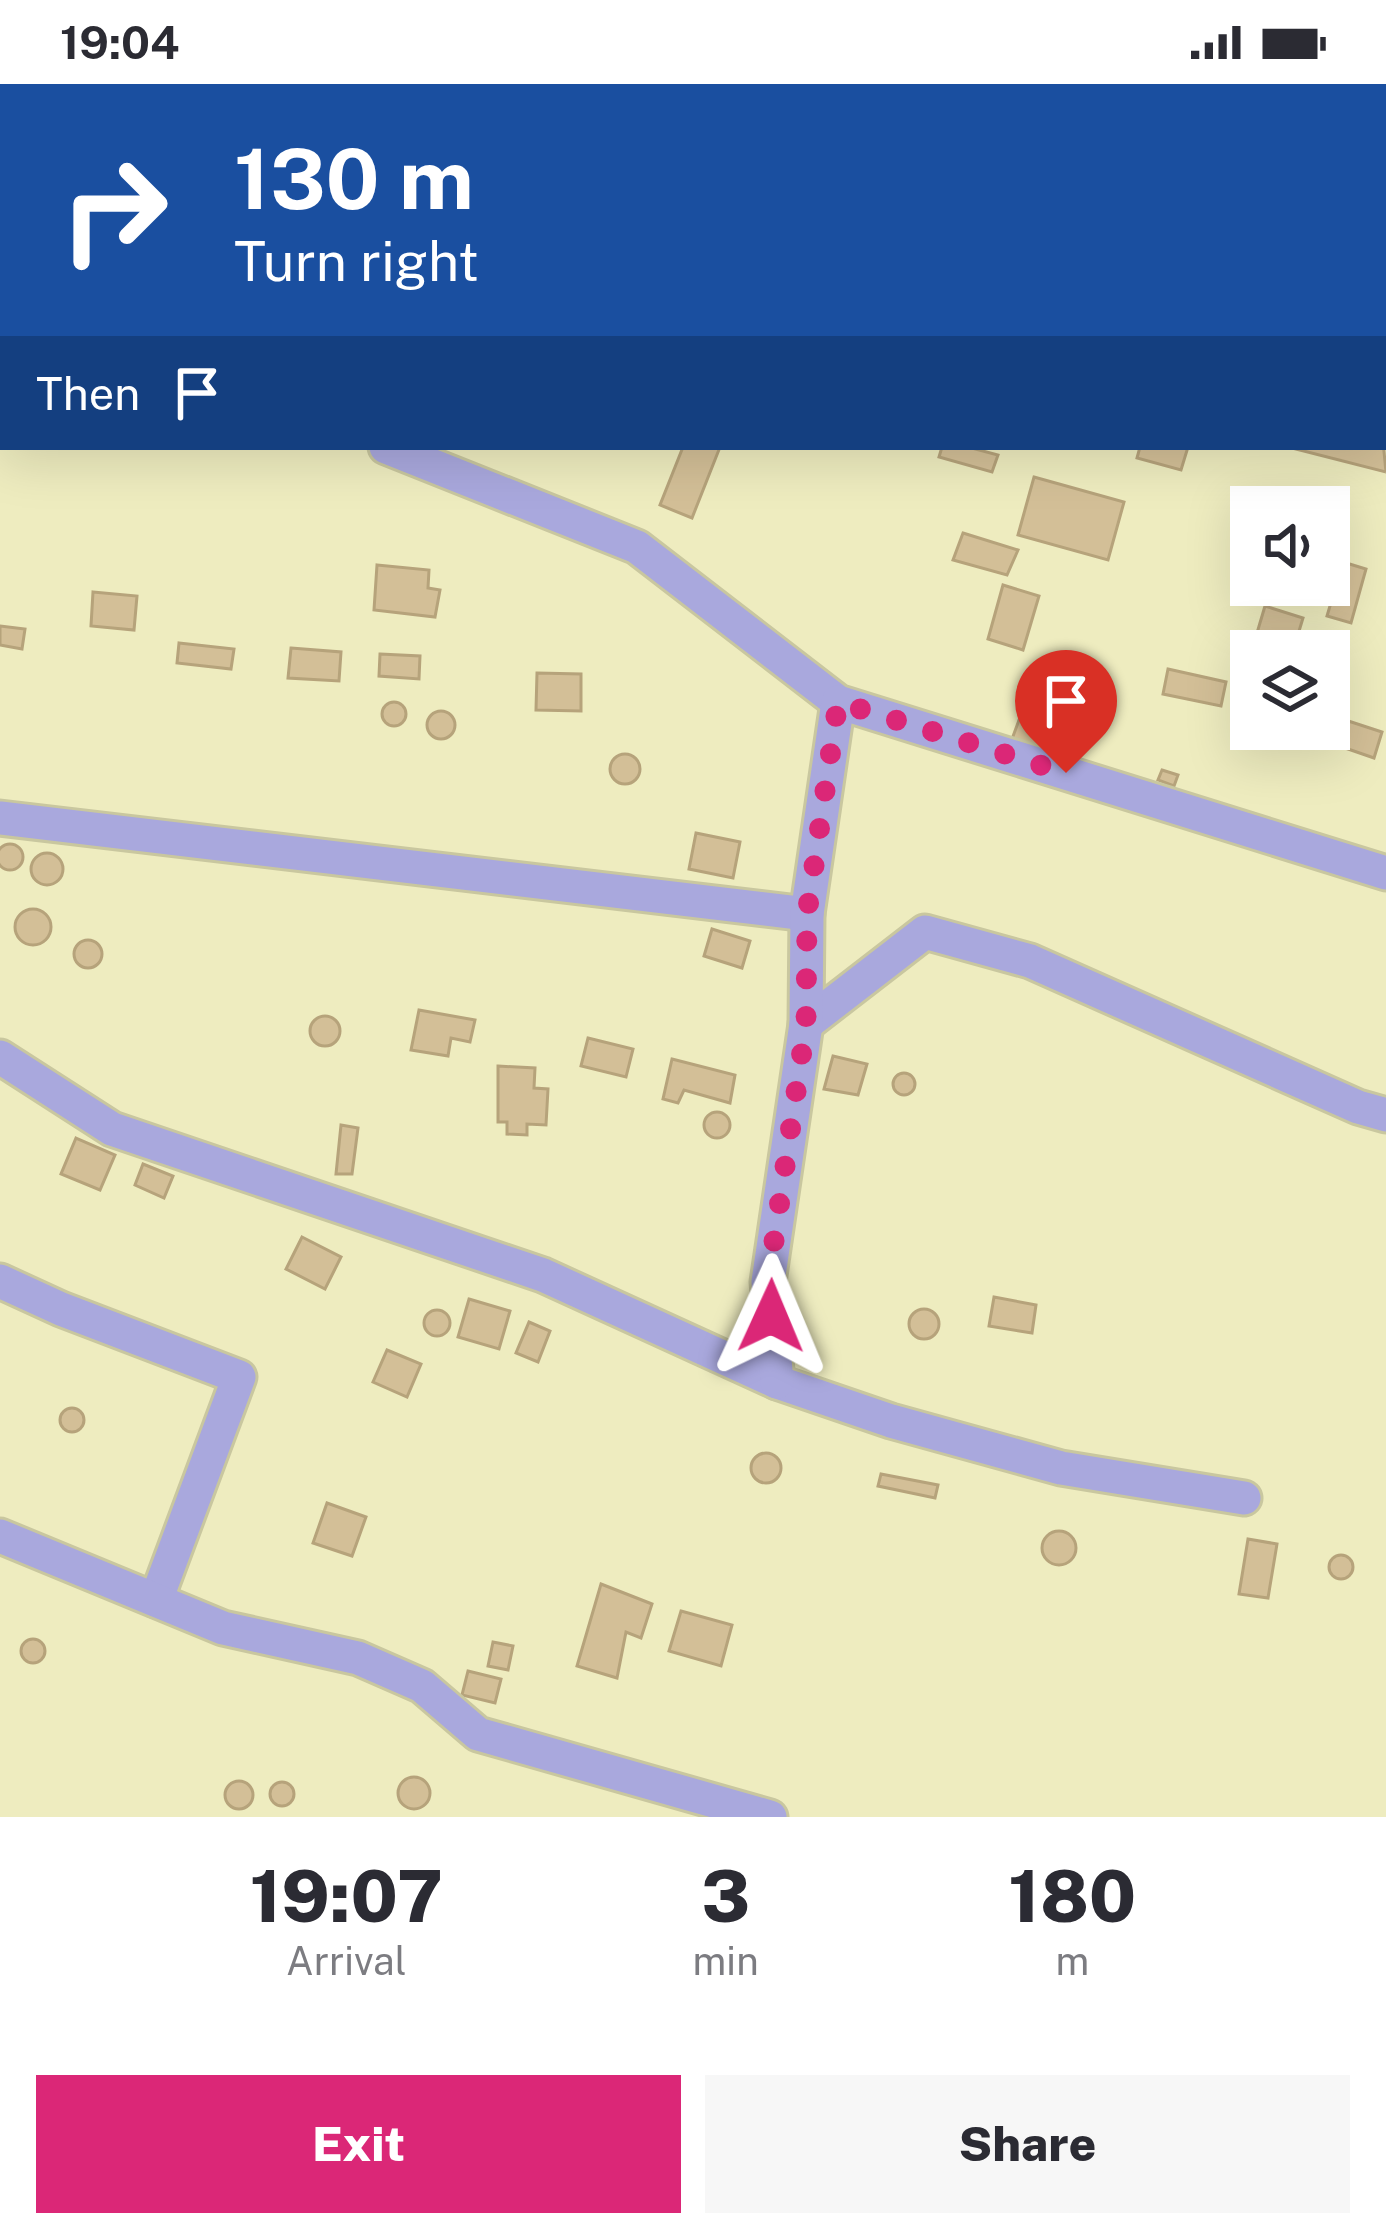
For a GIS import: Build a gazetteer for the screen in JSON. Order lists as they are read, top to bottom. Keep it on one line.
{"page":{"status":"19:04","turn":["130 m","Turn right"],"then":"Then","eta":["19:07","Arrival","3","min","180","m"],"buttons":["Exit","Share"]}}
